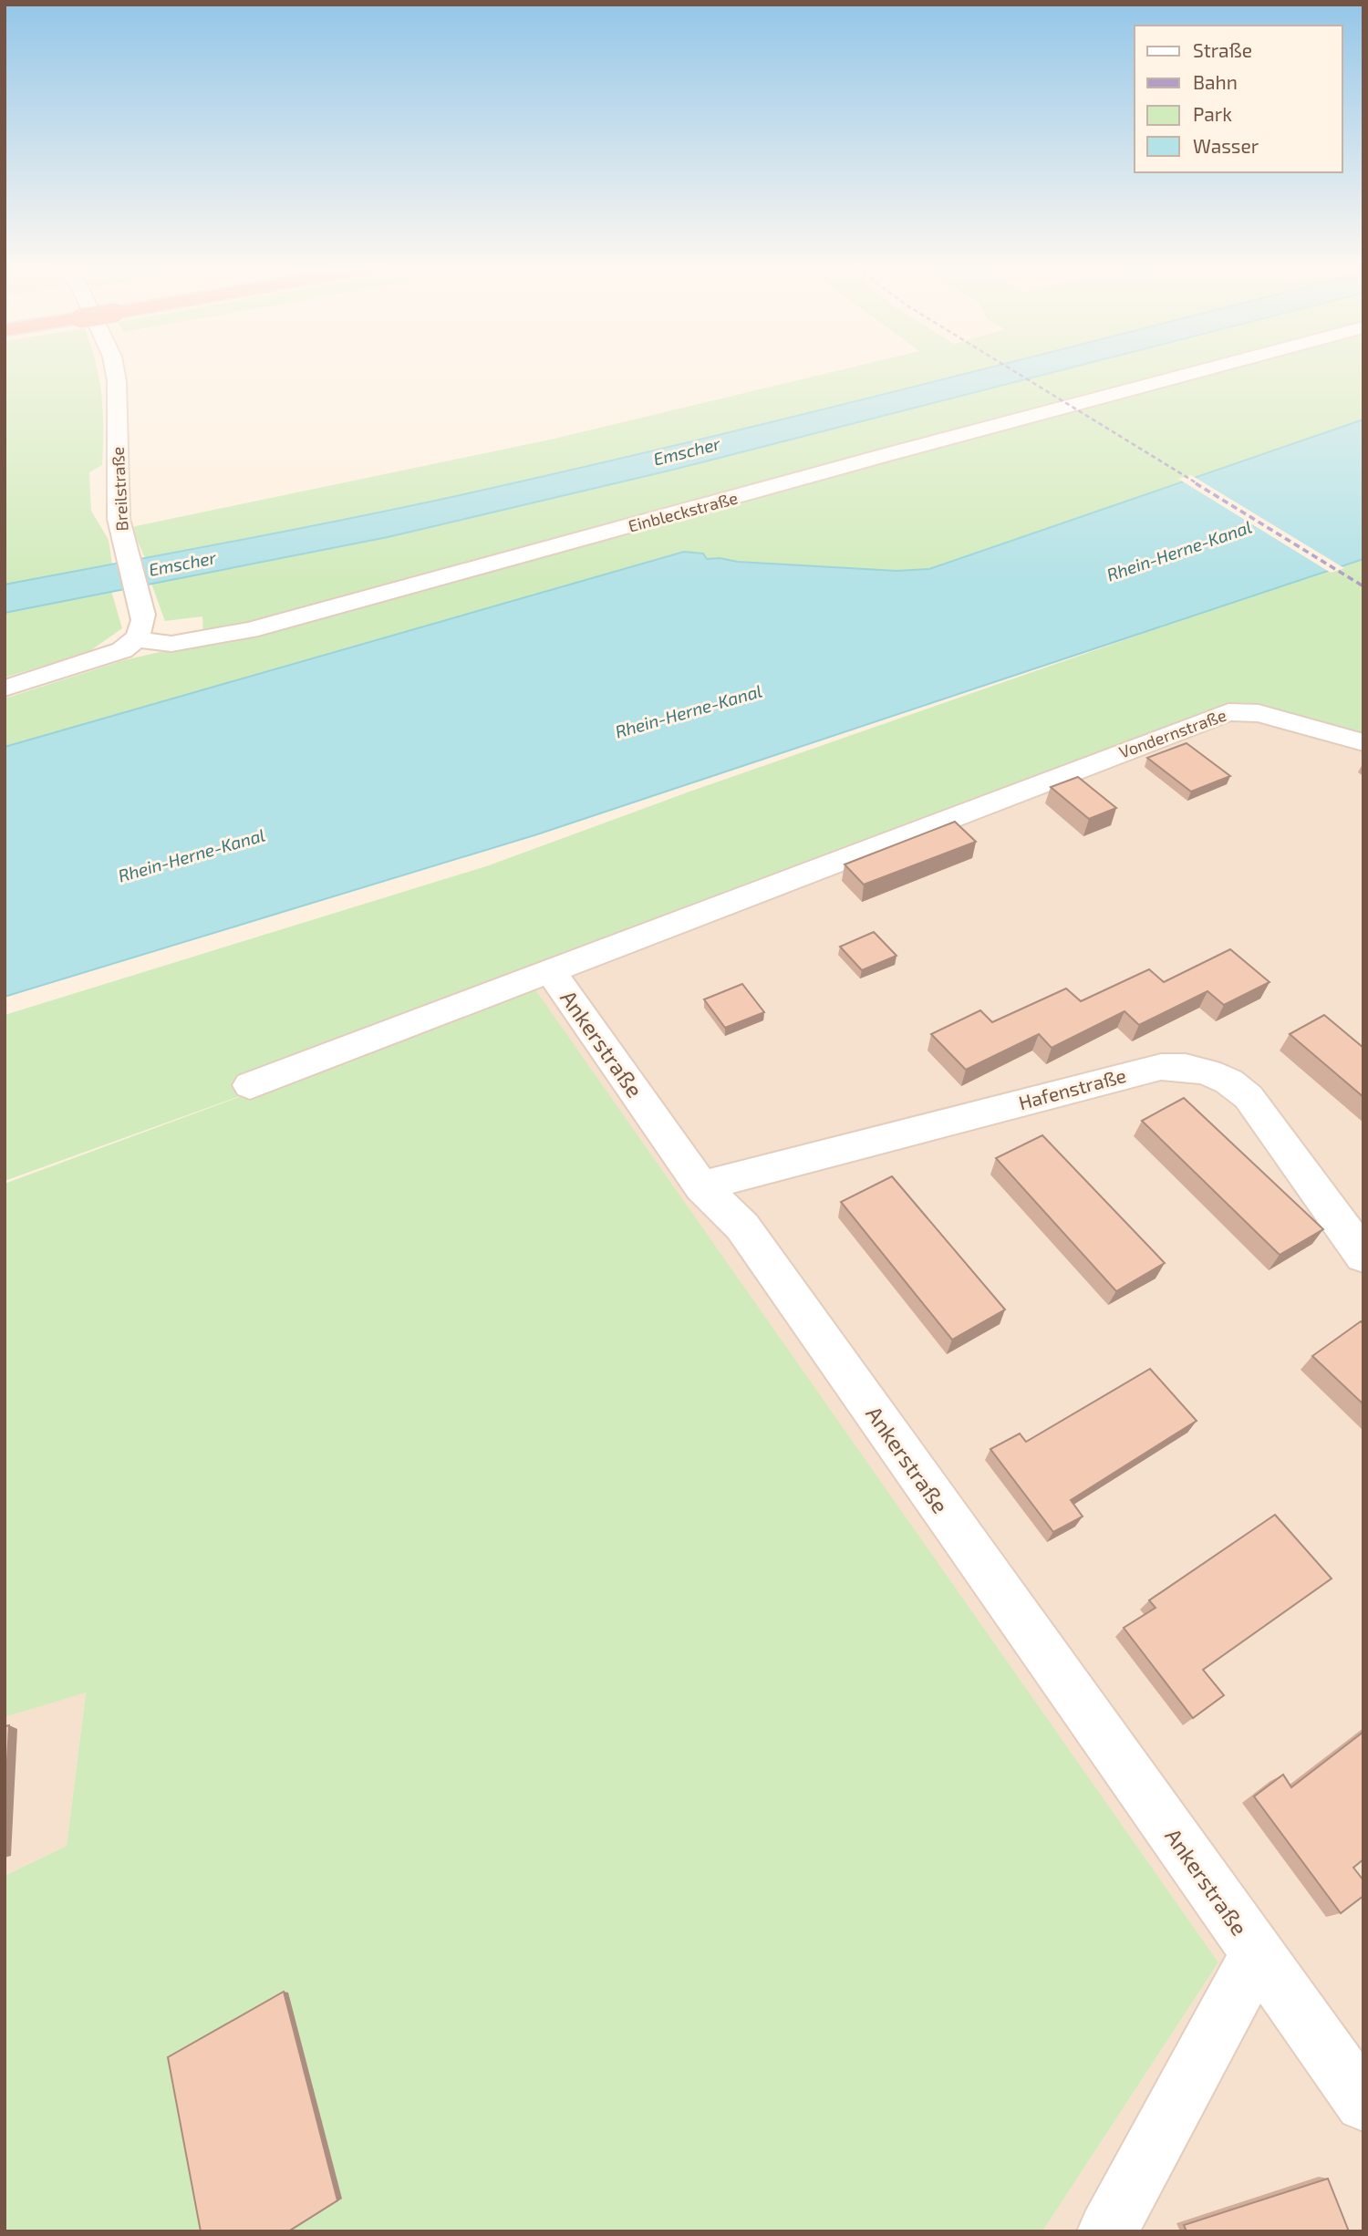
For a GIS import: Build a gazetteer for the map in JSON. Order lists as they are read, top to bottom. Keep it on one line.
{"streets":{"street":["Breilstraße","Einbleckstraße","Vondernstraße","Ankerstraße","Hafenstraße"]},"crossings":[["Breilstraße","Einbleckstraße"],["Vondernstraße","Ankerstraße"],["Ankerstraße","Hafenstraße"]],"water":["Emscher","Rhein-Herne-Kanal"],"legend":["Straße","Bahn","Park","Wasser"]}
